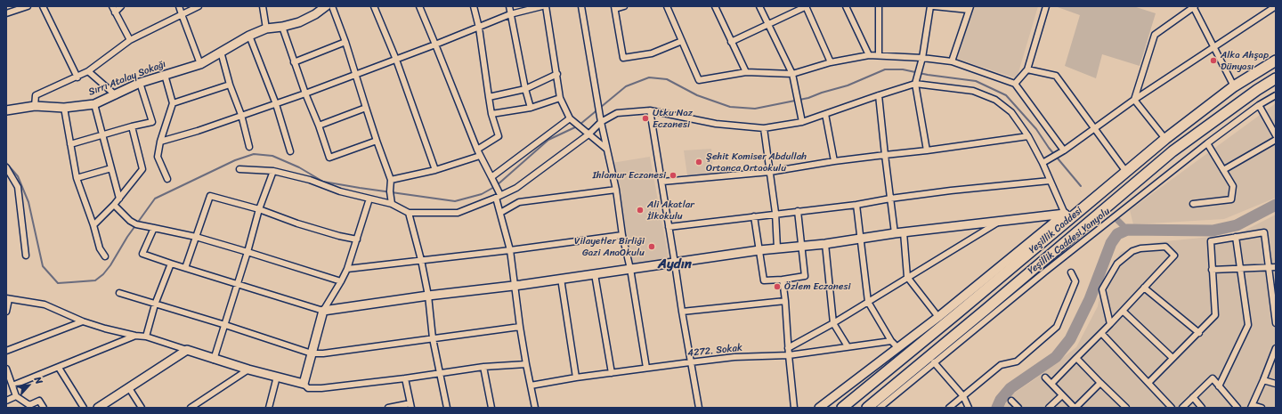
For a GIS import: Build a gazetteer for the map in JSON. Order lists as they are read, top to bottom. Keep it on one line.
{"streets":{"highway":["Yeşillik Caddesi"],"street":["Sırrı Atalay Sokağı","Yeşillik Caddesi Yanyolu","4272. Sokak"]},"districts":["Aydın"],"places":["Alka Ahşap Dünyası","Utku Naz Eczanesi","Şehit Komiser Abdullah Ortanca Ortaokulu","Ihlamur Eczanesi","Ali Akatlar İlkokulu","Vilayetler Birliği Gazi AnaOkulu","Özlem Eczanesi"],"north":"top right"}
